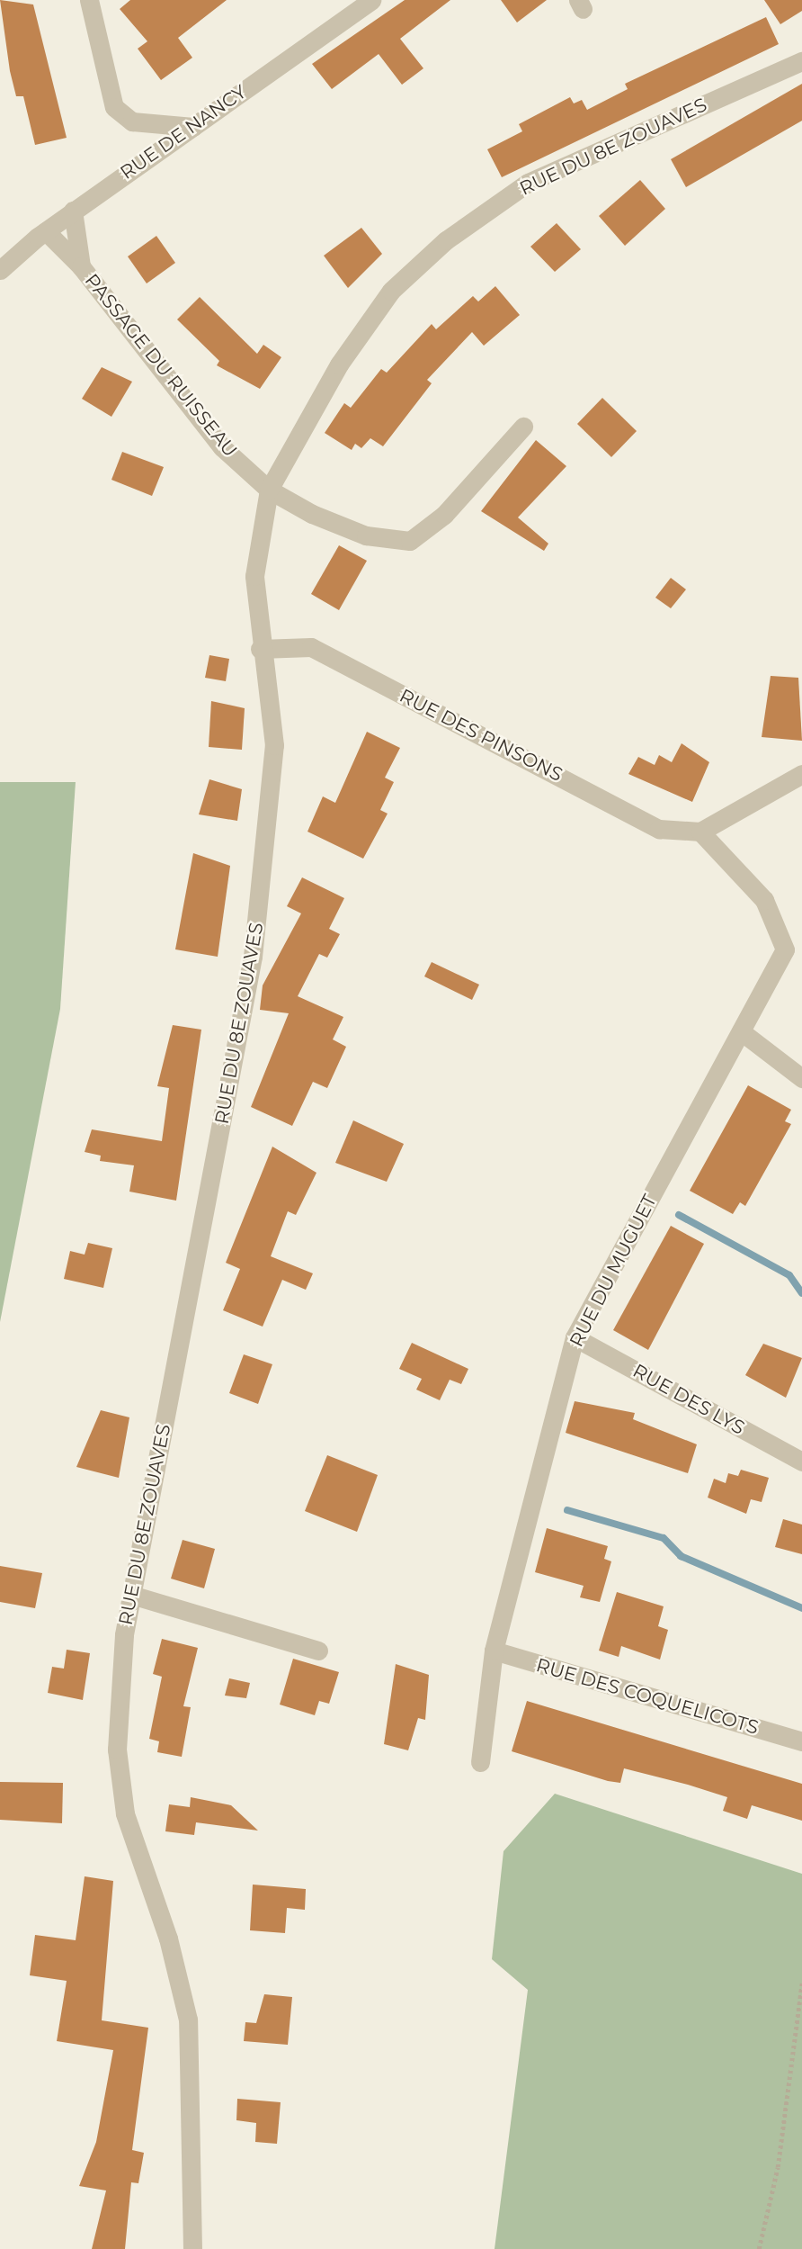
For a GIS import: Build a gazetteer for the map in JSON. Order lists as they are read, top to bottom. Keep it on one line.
{"streets":{"street":["RUE DE NANCY","RUE DU 8E ZOUAVES","PASSAGE DU RUISSEAU","RUE DES PINSONS","RUE DU MUGUET","RUE DES LYS","RUE DES COQUELICOTS"]},"crossings":[["RUE DE NANCY","PASSAGE DU RUISSEAU"],["RUE DU 8E ZOUAVES","PASSAGE DU RUISSEAU"],["RUE DU 8E ZOUAVES","RUE DES PINSONS"],["RUE DES PINSONS","RUE DU MUGUET"],["RUE DU MUGUET","RUE DES LYS"],["RUE DU MUGUET","RUE DES COQUELICOTS"]]}
